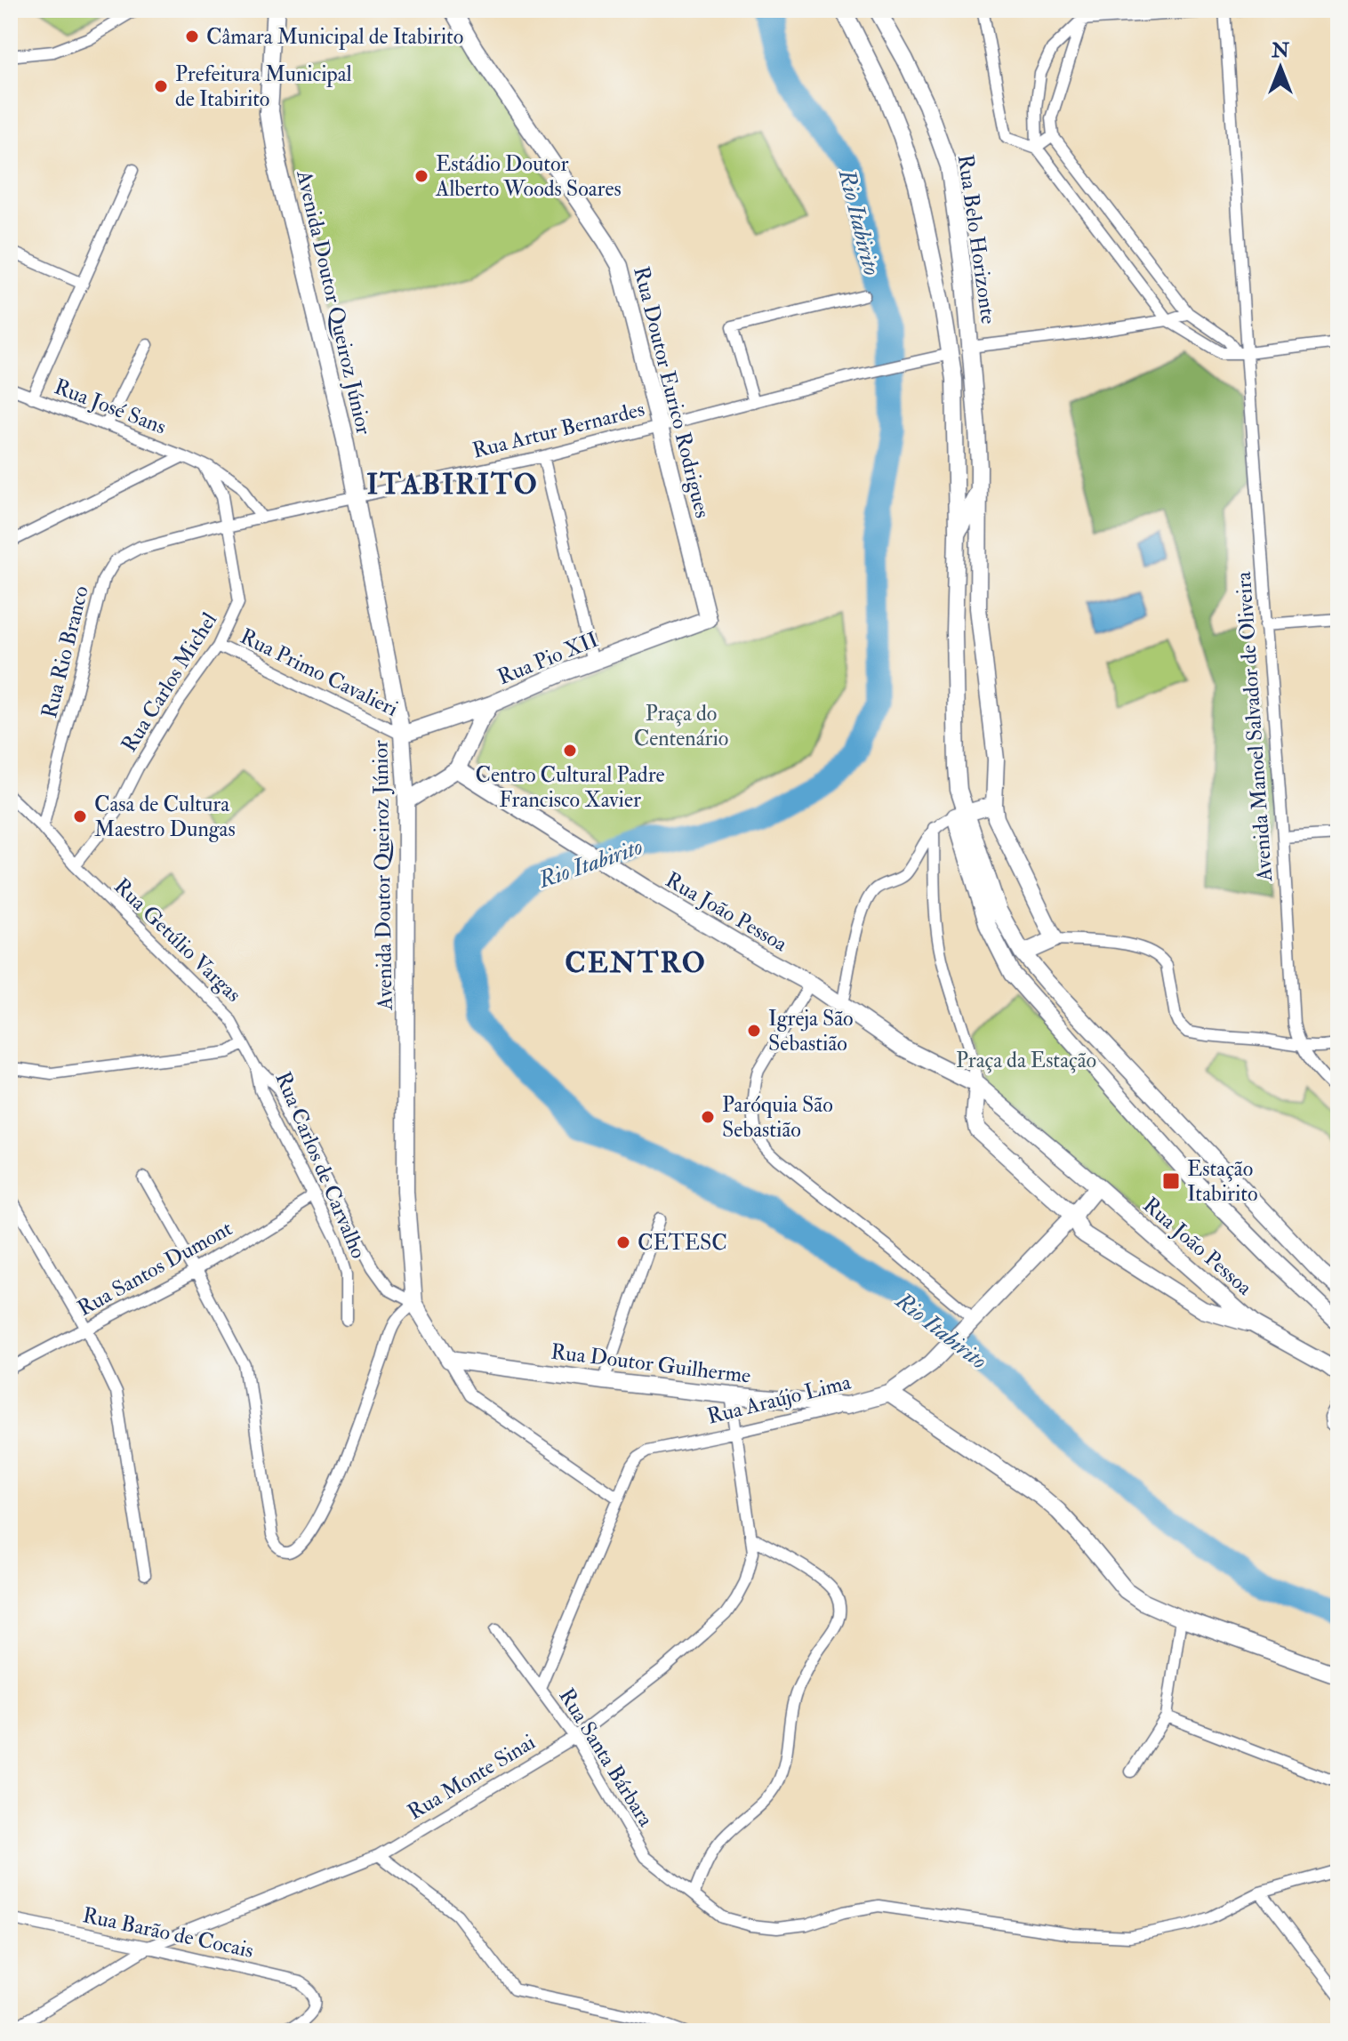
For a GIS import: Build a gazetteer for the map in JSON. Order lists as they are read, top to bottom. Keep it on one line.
{"streets":{"main road":["Rua Belo Horizonte","Avenida Doutor Queiroz Júnior","Rua Doutor Eurico Rodrigues","Rua Pio XII","Rua João Pessoa","Rua Doutor Guilherme","Rua Araújo Lima"],"street":["Rua José Sans","Rua Artur Bernardes","Rua Rio Branco","Rua Primo Cavalieri","Rua Carlos Michel","Avenida Manoel Salvador de Oliveira","Rua Getúlio Vargas","Rua Carlos de Carvalho","Rua Santos Dumont","Rua Santa Bárbara","Rua Monte Sinai","Rua Barão de Cocais"]},"crossings":[["Avenida Doutor Queiroz Júnior","Rua Artur Bernardes"],["Avenida Doutor Queiroz Júnior","Rua Pio XII"],["Avenida Doutor Queiroz Júnior","Rua Primo Cavalieri"],["Avenida Doutor Queiroz Júnior","Rua Getúlio Vargas"],["Avenida Doutor Queiroz Júnior","Rua Doutor Guilherme"],["Rua Doutor Eurico Rodrigues","Rua Artur Bernardes"],["Rua Doutor Eurico Rodrigues","Rua Pio XII"],["Rua José Sans","Rua Artur Bernardes"],["Rua José Sans","Rua Carlos Michel"],["Rua Artur Bernardes","Rua Rio Branco"],["Rua Artur Bernardes","Rua Carlos Michel"],["Rua Rio Branco","Rua Carlos Michel"],["Rua Rio Branco","Rua Getúlio Vargas"],["Rua Pio XII","Rua Primo Cavalieri"],["Rua Primo Cavalieri","Rua Carlos Michel"],["Rua Carlos Michel","Rua Getúlio Vargas"],["Rua João Pessoa","Rua Araújo Lima"],["Rua Getúlio Vargas","Rua Carlos de Carvalho"],["Rua Carlos de Carvalho","Rua Santos Dumont"],["Rua Doutor Guilherme","Rua Araújo Lima"],["Rua Doutor Guilherme","Rua Monte Sinai"],["Rua Araújo Lima","Rua Santa Bárbara"],["Rua Araújo Lima","Rua Monte Sinai"],["Rua Santa Bárbara","Rua Monte Sinai"],["Rua Monte Sinai","Rua Barão de Cocais"]],"districts":["ITABIRITO","CENTRO"],"water":["Rio Itabirito"],"parks":["Praça do Centenário","Praça da Estação"],"places":{"other":["Câmara Municipal de Itabirito","Prefeitura Municipal de Itabirito","Estádio Doutor Alberto Woods Soares","Centro Cultural Padre Francisco Xavier","Casa de Cultura Maestro Dungas","Igreja São Sebastião","Paróquia São Sebastião","CETESC"],"transit":["Estação Itabirito"]},"north":"top"}
